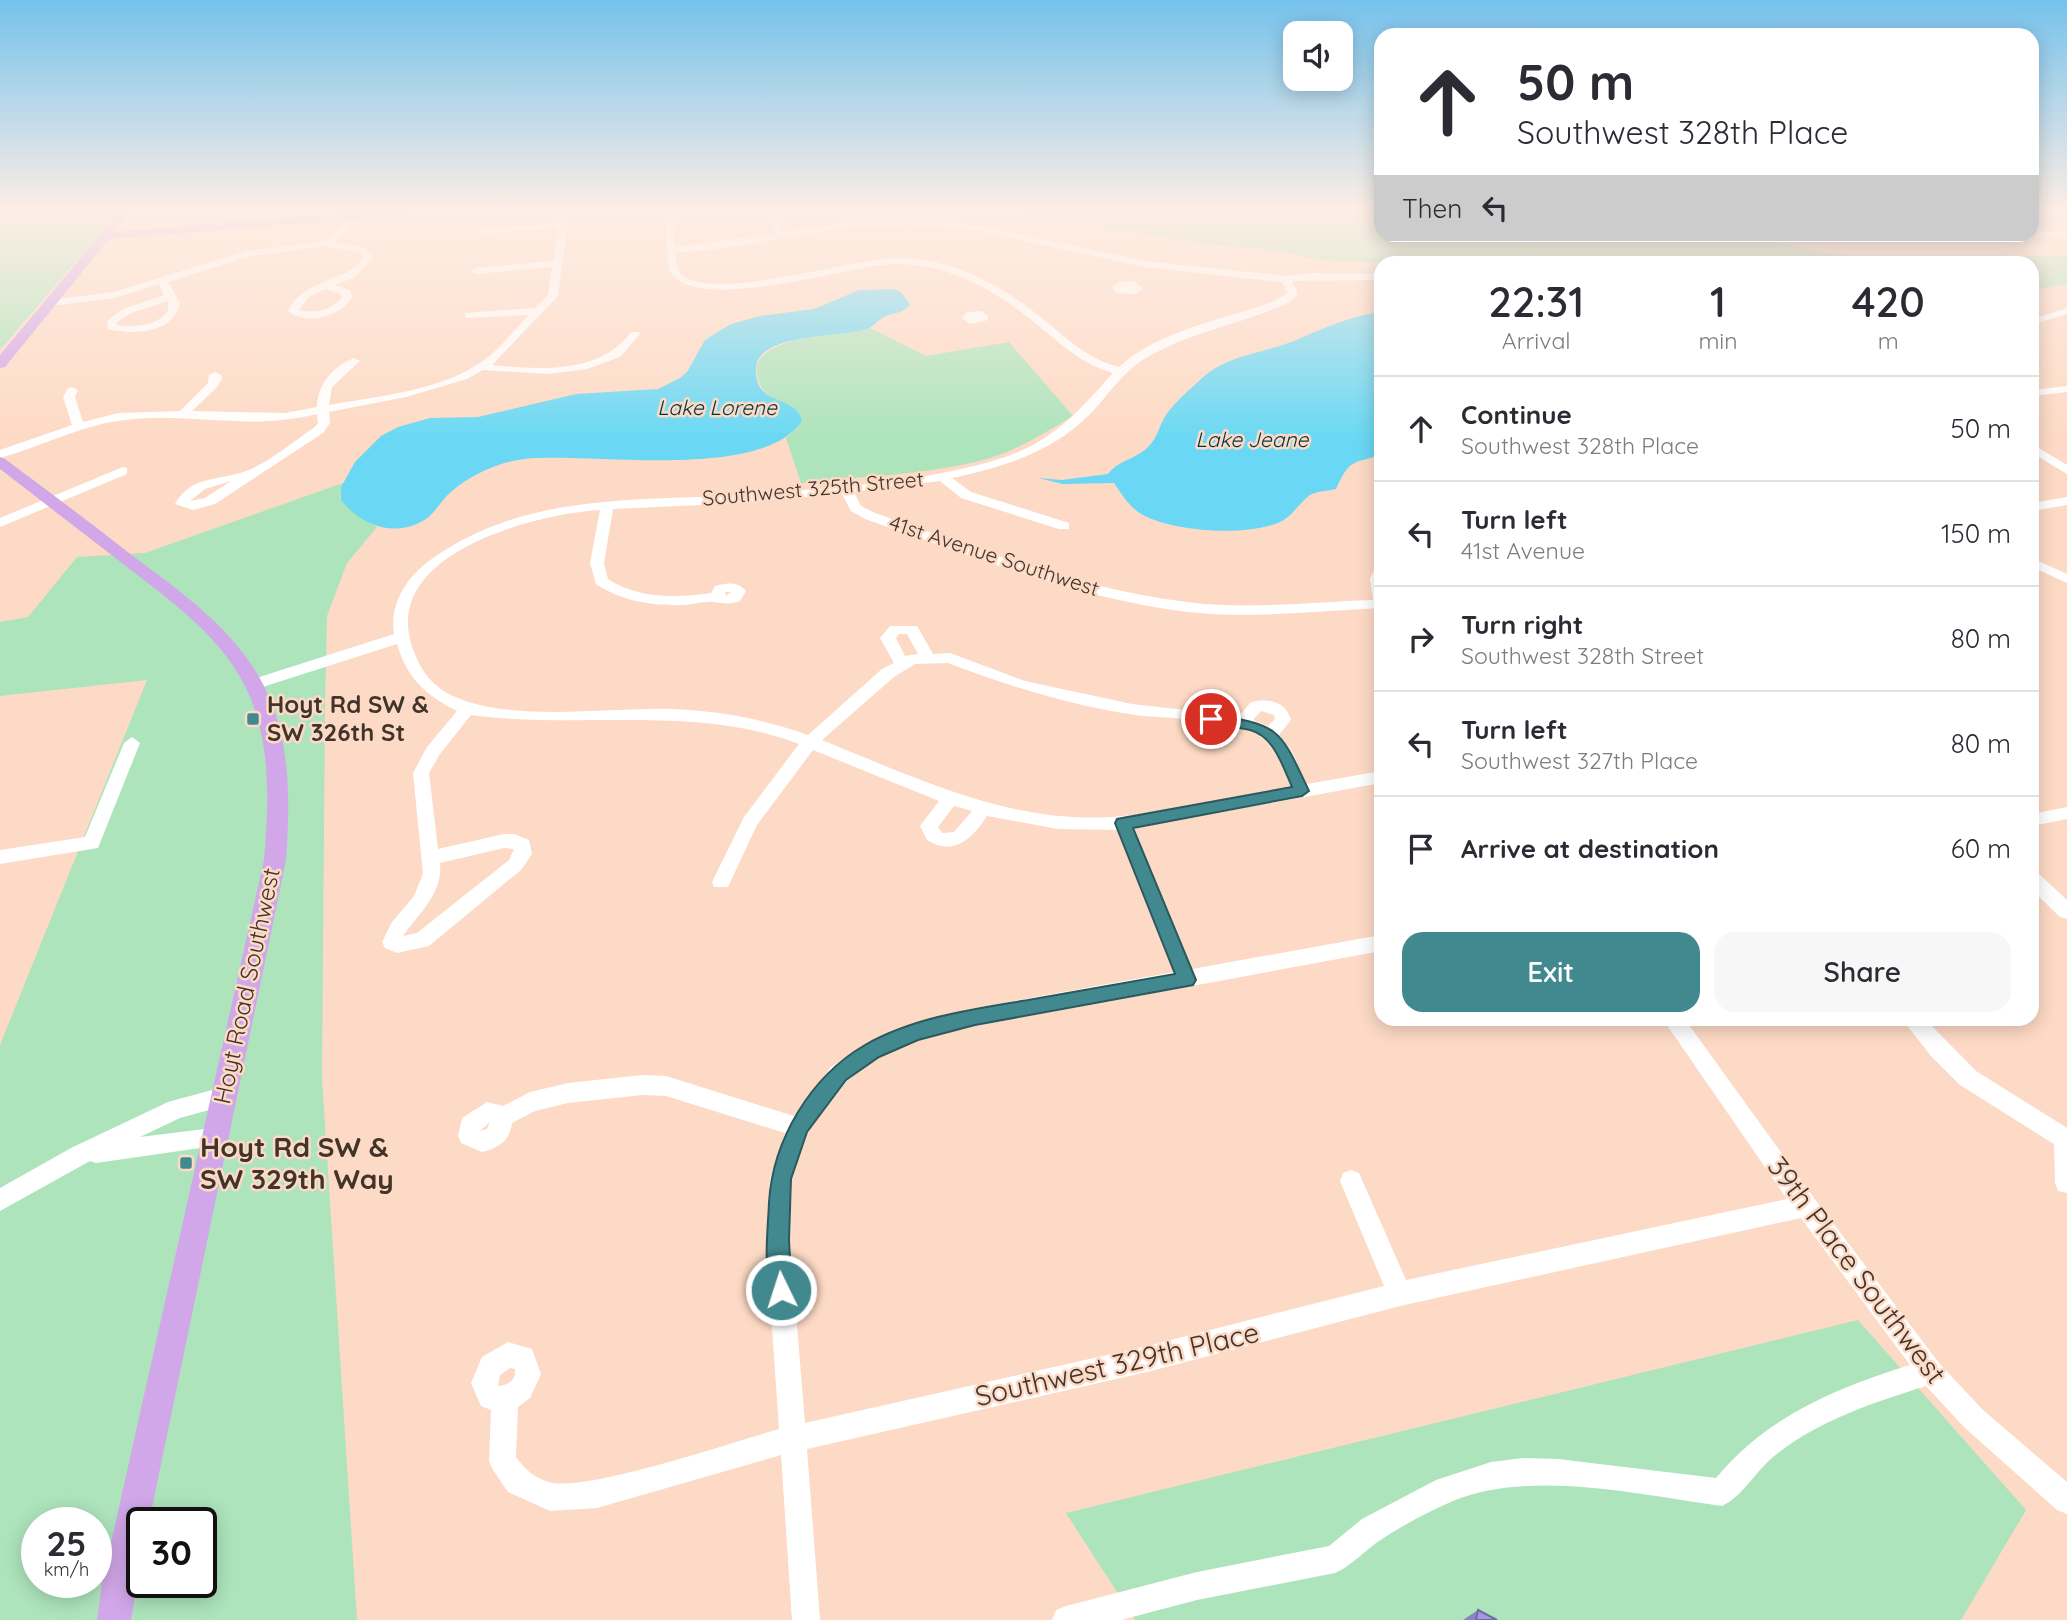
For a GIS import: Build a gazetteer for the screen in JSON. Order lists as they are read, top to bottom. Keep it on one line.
{"streets":{"main road":["Hoyt Road Southwest"],"street":["Southwest 325th Street","41st Avenue Southwest","39th Place Southwest","Southwest 329th Place"]},"crossings":[["Southwest 325th Street","41st Avenue Southwest"],["39th Place Southwest","Southwest 329th Place"]],"water":["Lake Lorene","Lake Jeane"],"places":{"transit":["Hoyt Rd SW & SW 326th St","Hoyt Rd SW & SW 329th Way"]},"page":{"turn":["50 m","Southwest 328th Place"],"then":"Then","eta":["22:31","Arrival","1","min","420","m"],"list":[{"name":"Continue","note":"Southwest 328th Place","value":"50 m"},{"name":"Turn left","note":"41st Avenue","value":"150 m"},{"name":"Turn right","note":"Southwest 328th Street","value":"80 m"},{"name":"Turn left","note":"Southwest 327th Place","value":"80 m"},{"name":"Arrive at destination","value":"60 m"}],"buttons":["Exit","Share"],"speed":"25 km/h","limit":"30"}}
